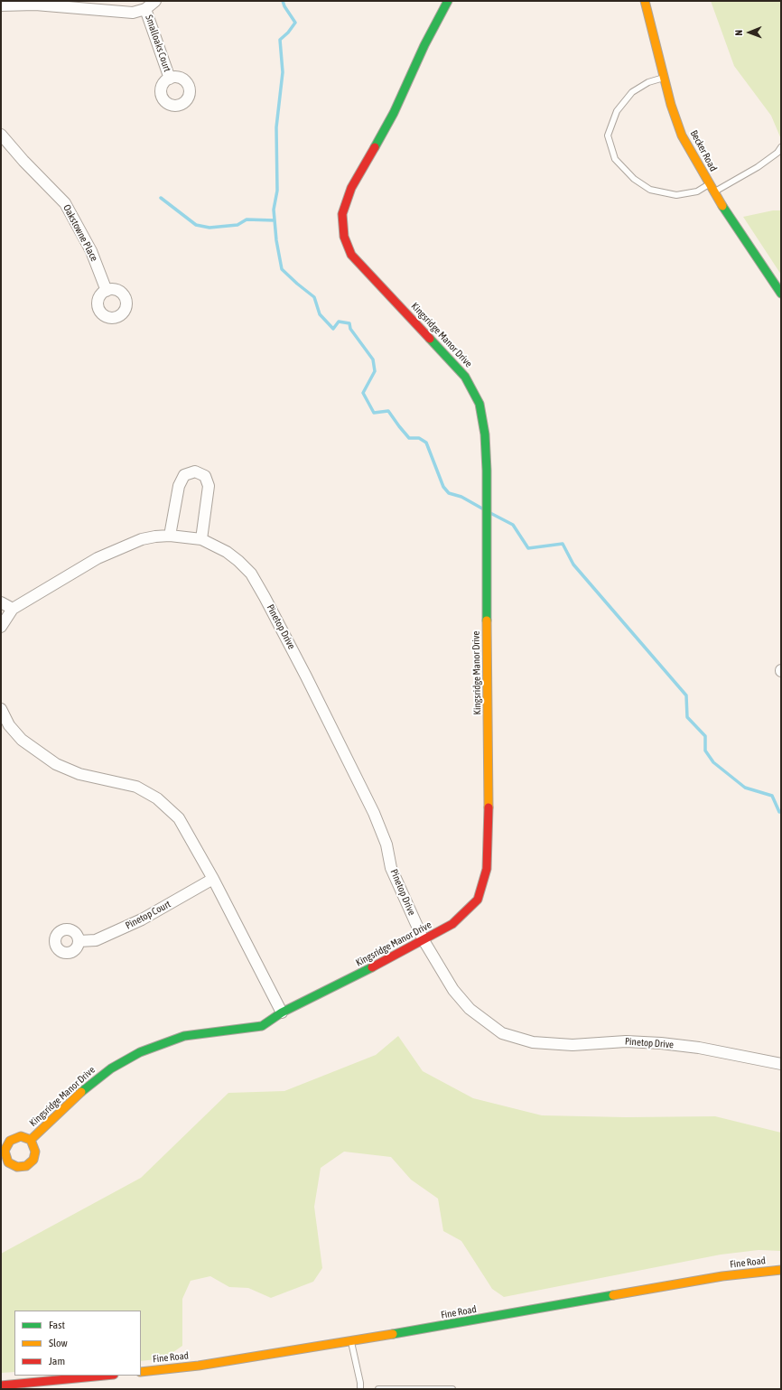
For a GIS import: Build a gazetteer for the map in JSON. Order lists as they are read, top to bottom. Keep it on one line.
{"streets":{"street":["Smalloaks Court","Becker Road","Oakstowne Place","Kingsridge Manor Drive","Pinetop Drive","Pinetop Court","Fine Road"]},"crossings":[["Kingsridge Manor Drive","Pinetop Drive"]],"legend":["Fast","Slow","Jam"],"north":"left"}
